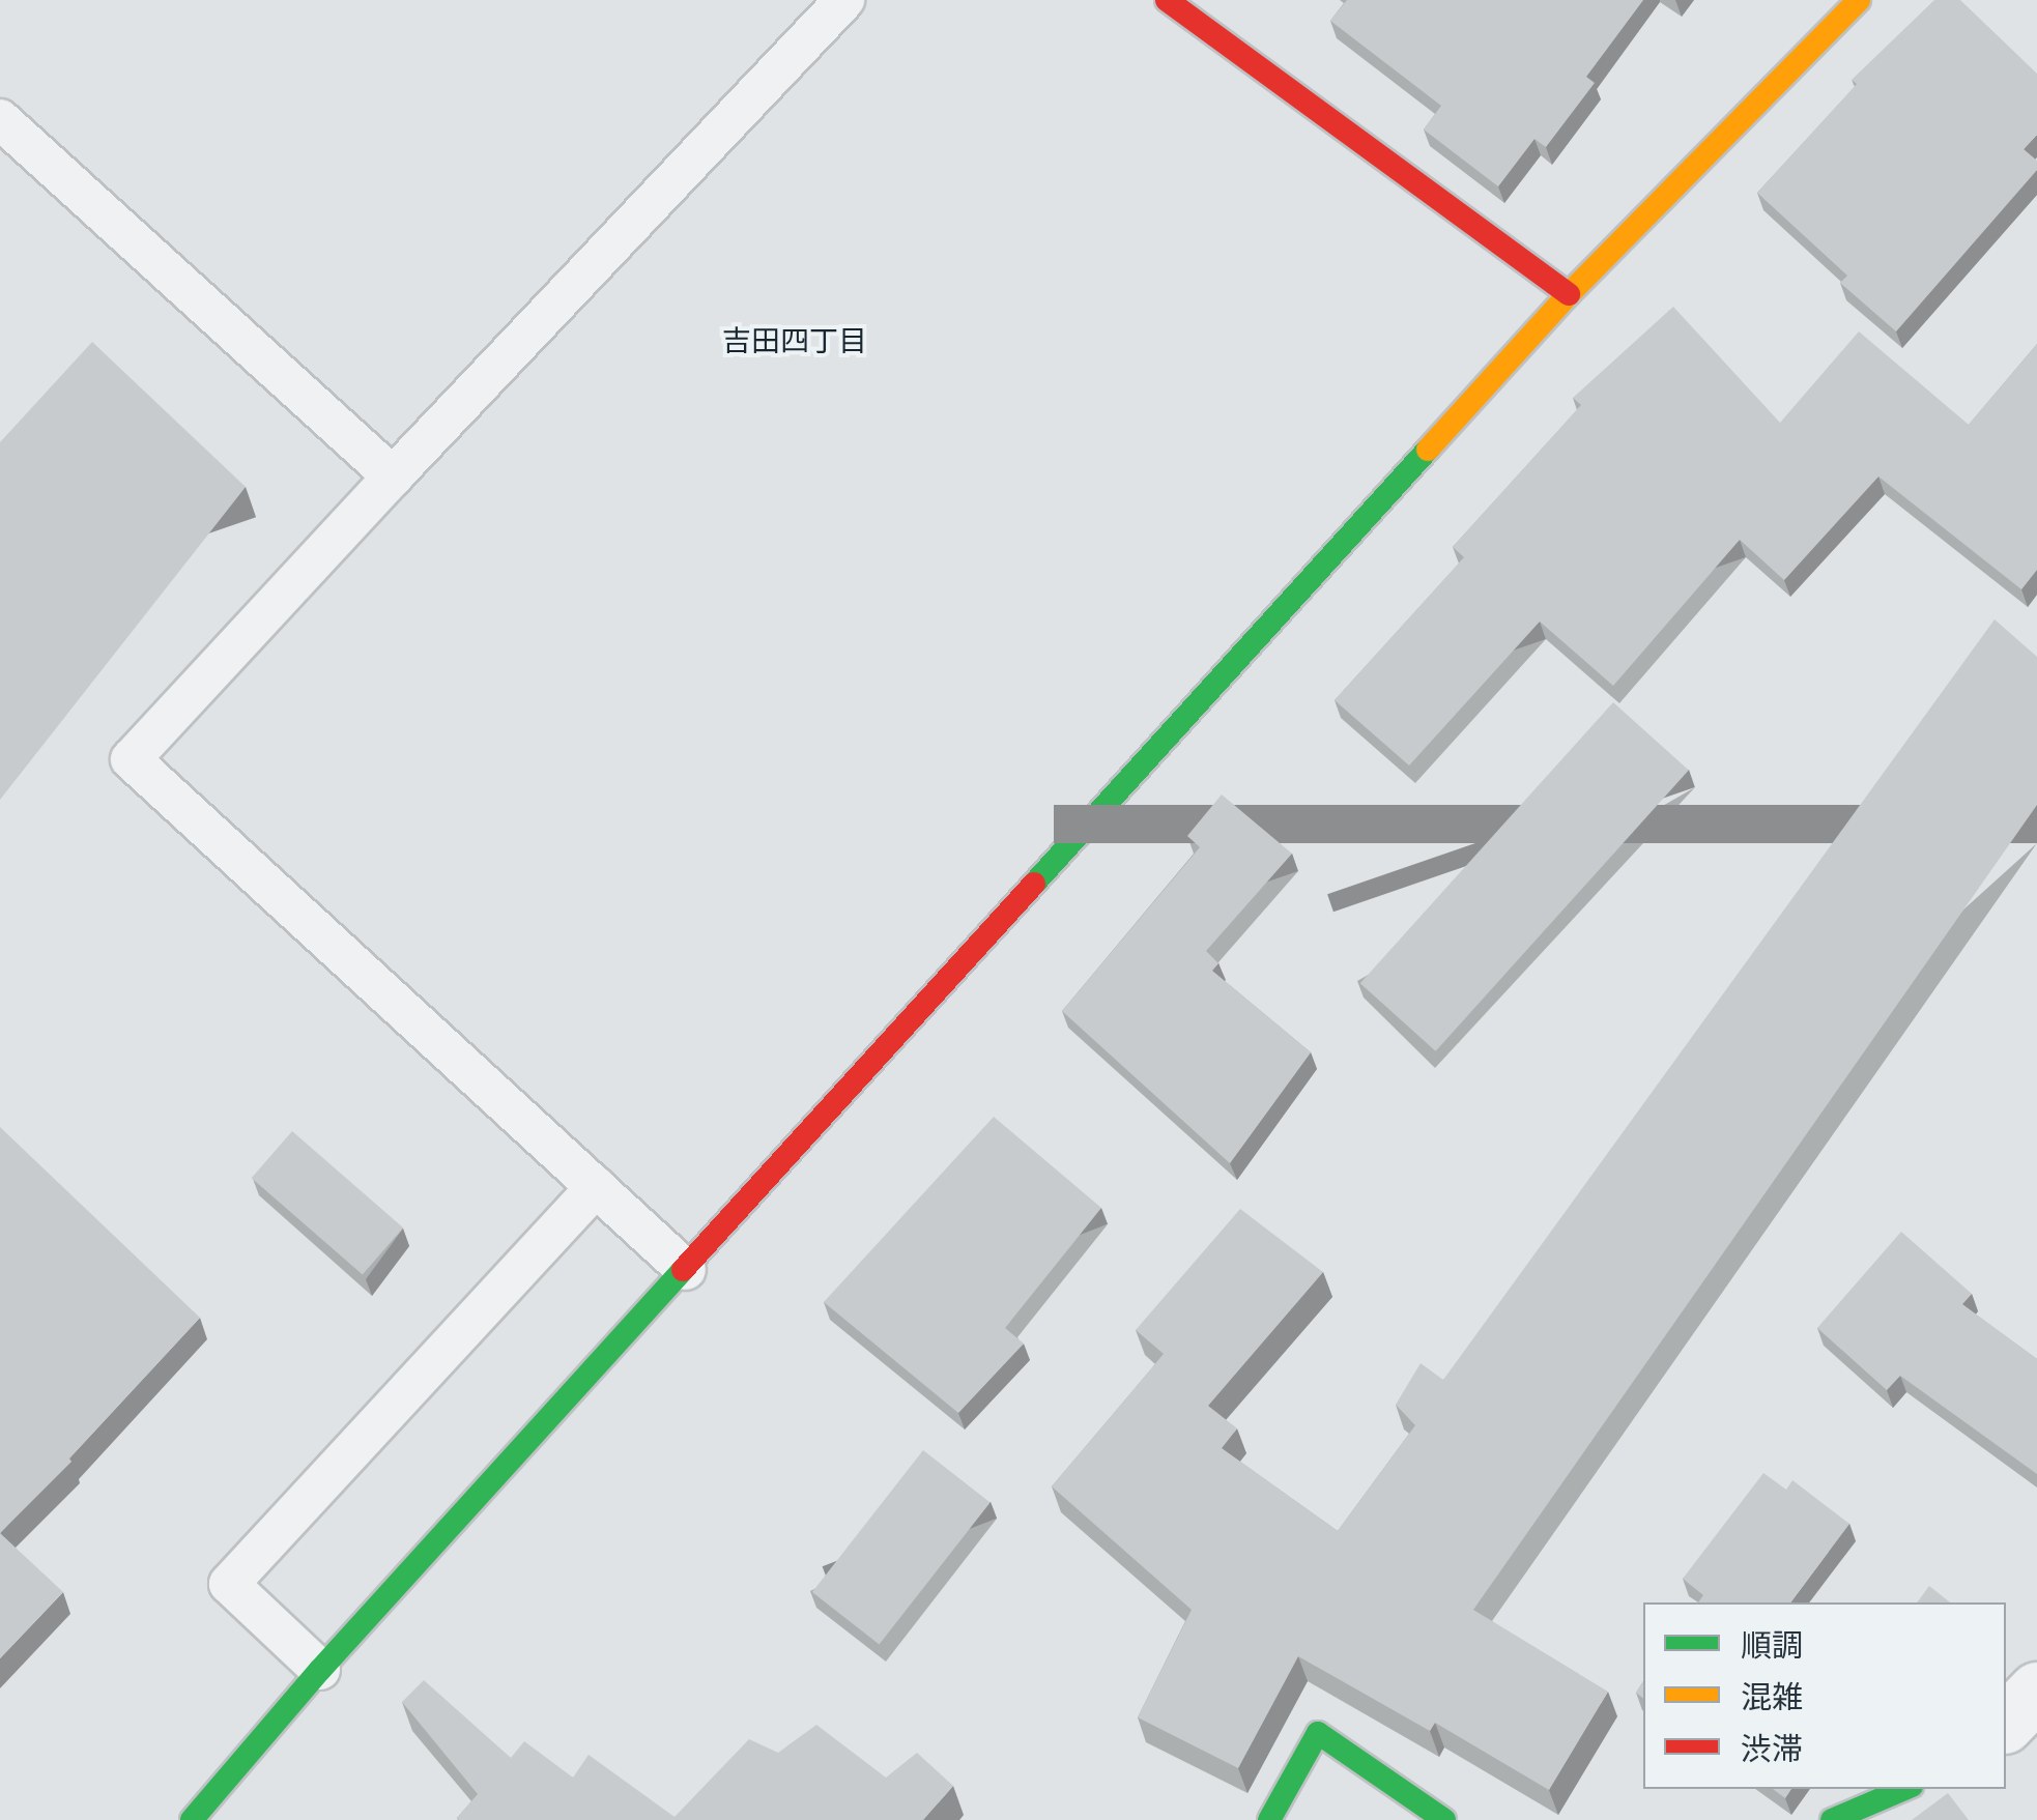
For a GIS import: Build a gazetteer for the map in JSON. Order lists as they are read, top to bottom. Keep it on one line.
{"districts":["吉田四丁目"],"legend":["順調","混雑","渋滞"]}
